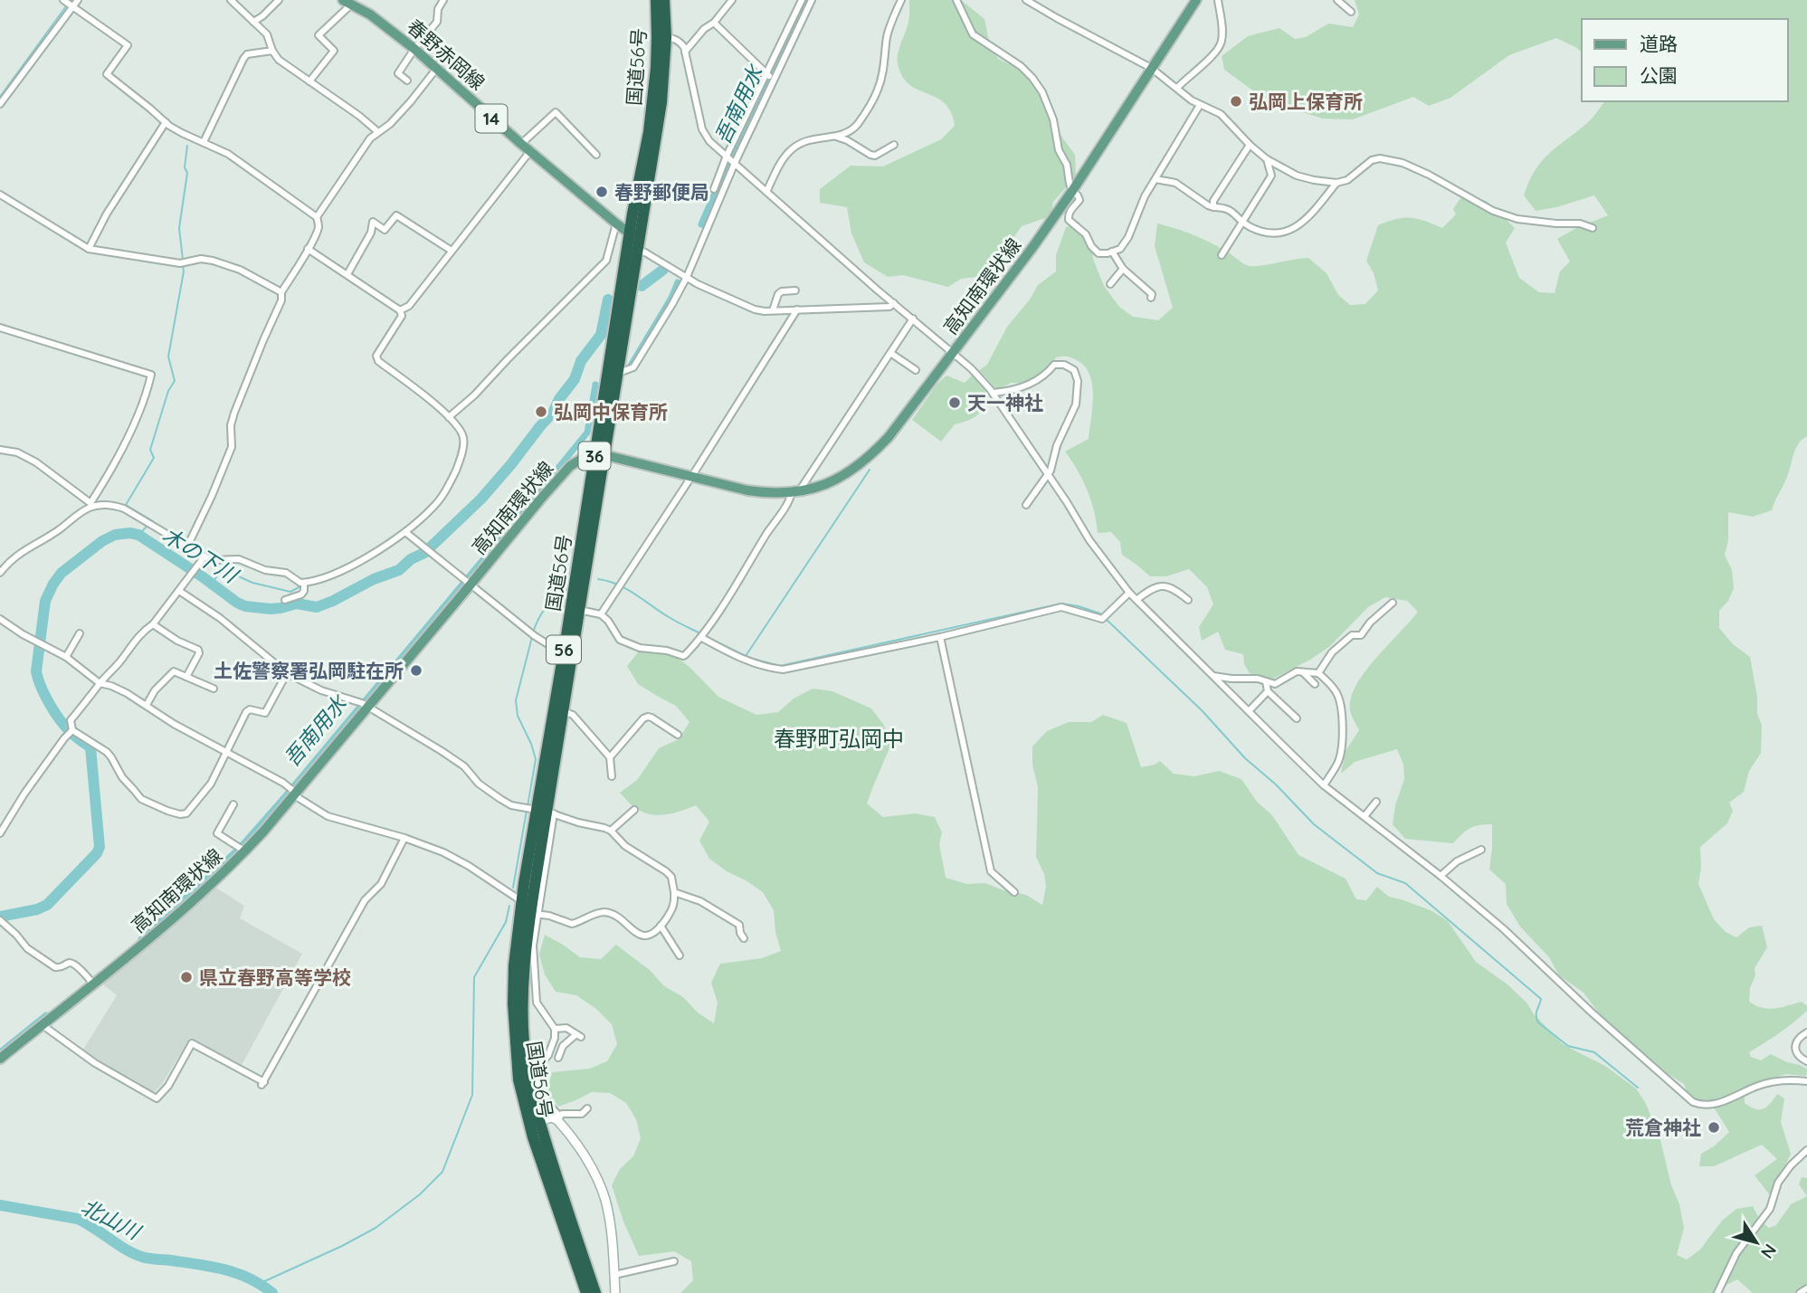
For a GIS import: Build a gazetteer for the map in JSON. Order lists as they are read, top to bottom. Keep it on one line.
{"streets":{"highway":["国道56号","56"],"main road":["春野赤岡線","14","高知南環状線","36"]},"crossings":[["春野赤岡線","国道56号"],["国道56号","高知南環状線"]],"districts":["春野町弘岡中"],"water":["吾南用水","木の下川","北山川"],"places":["弘岡上保育所","春野郵便局","天一神社","弘岡中保育所","土佐警察署弘岡駐在所","県立春野高等学校","荒倉神社"],"legend":["道路","公園"],"north":"bottom right"}
